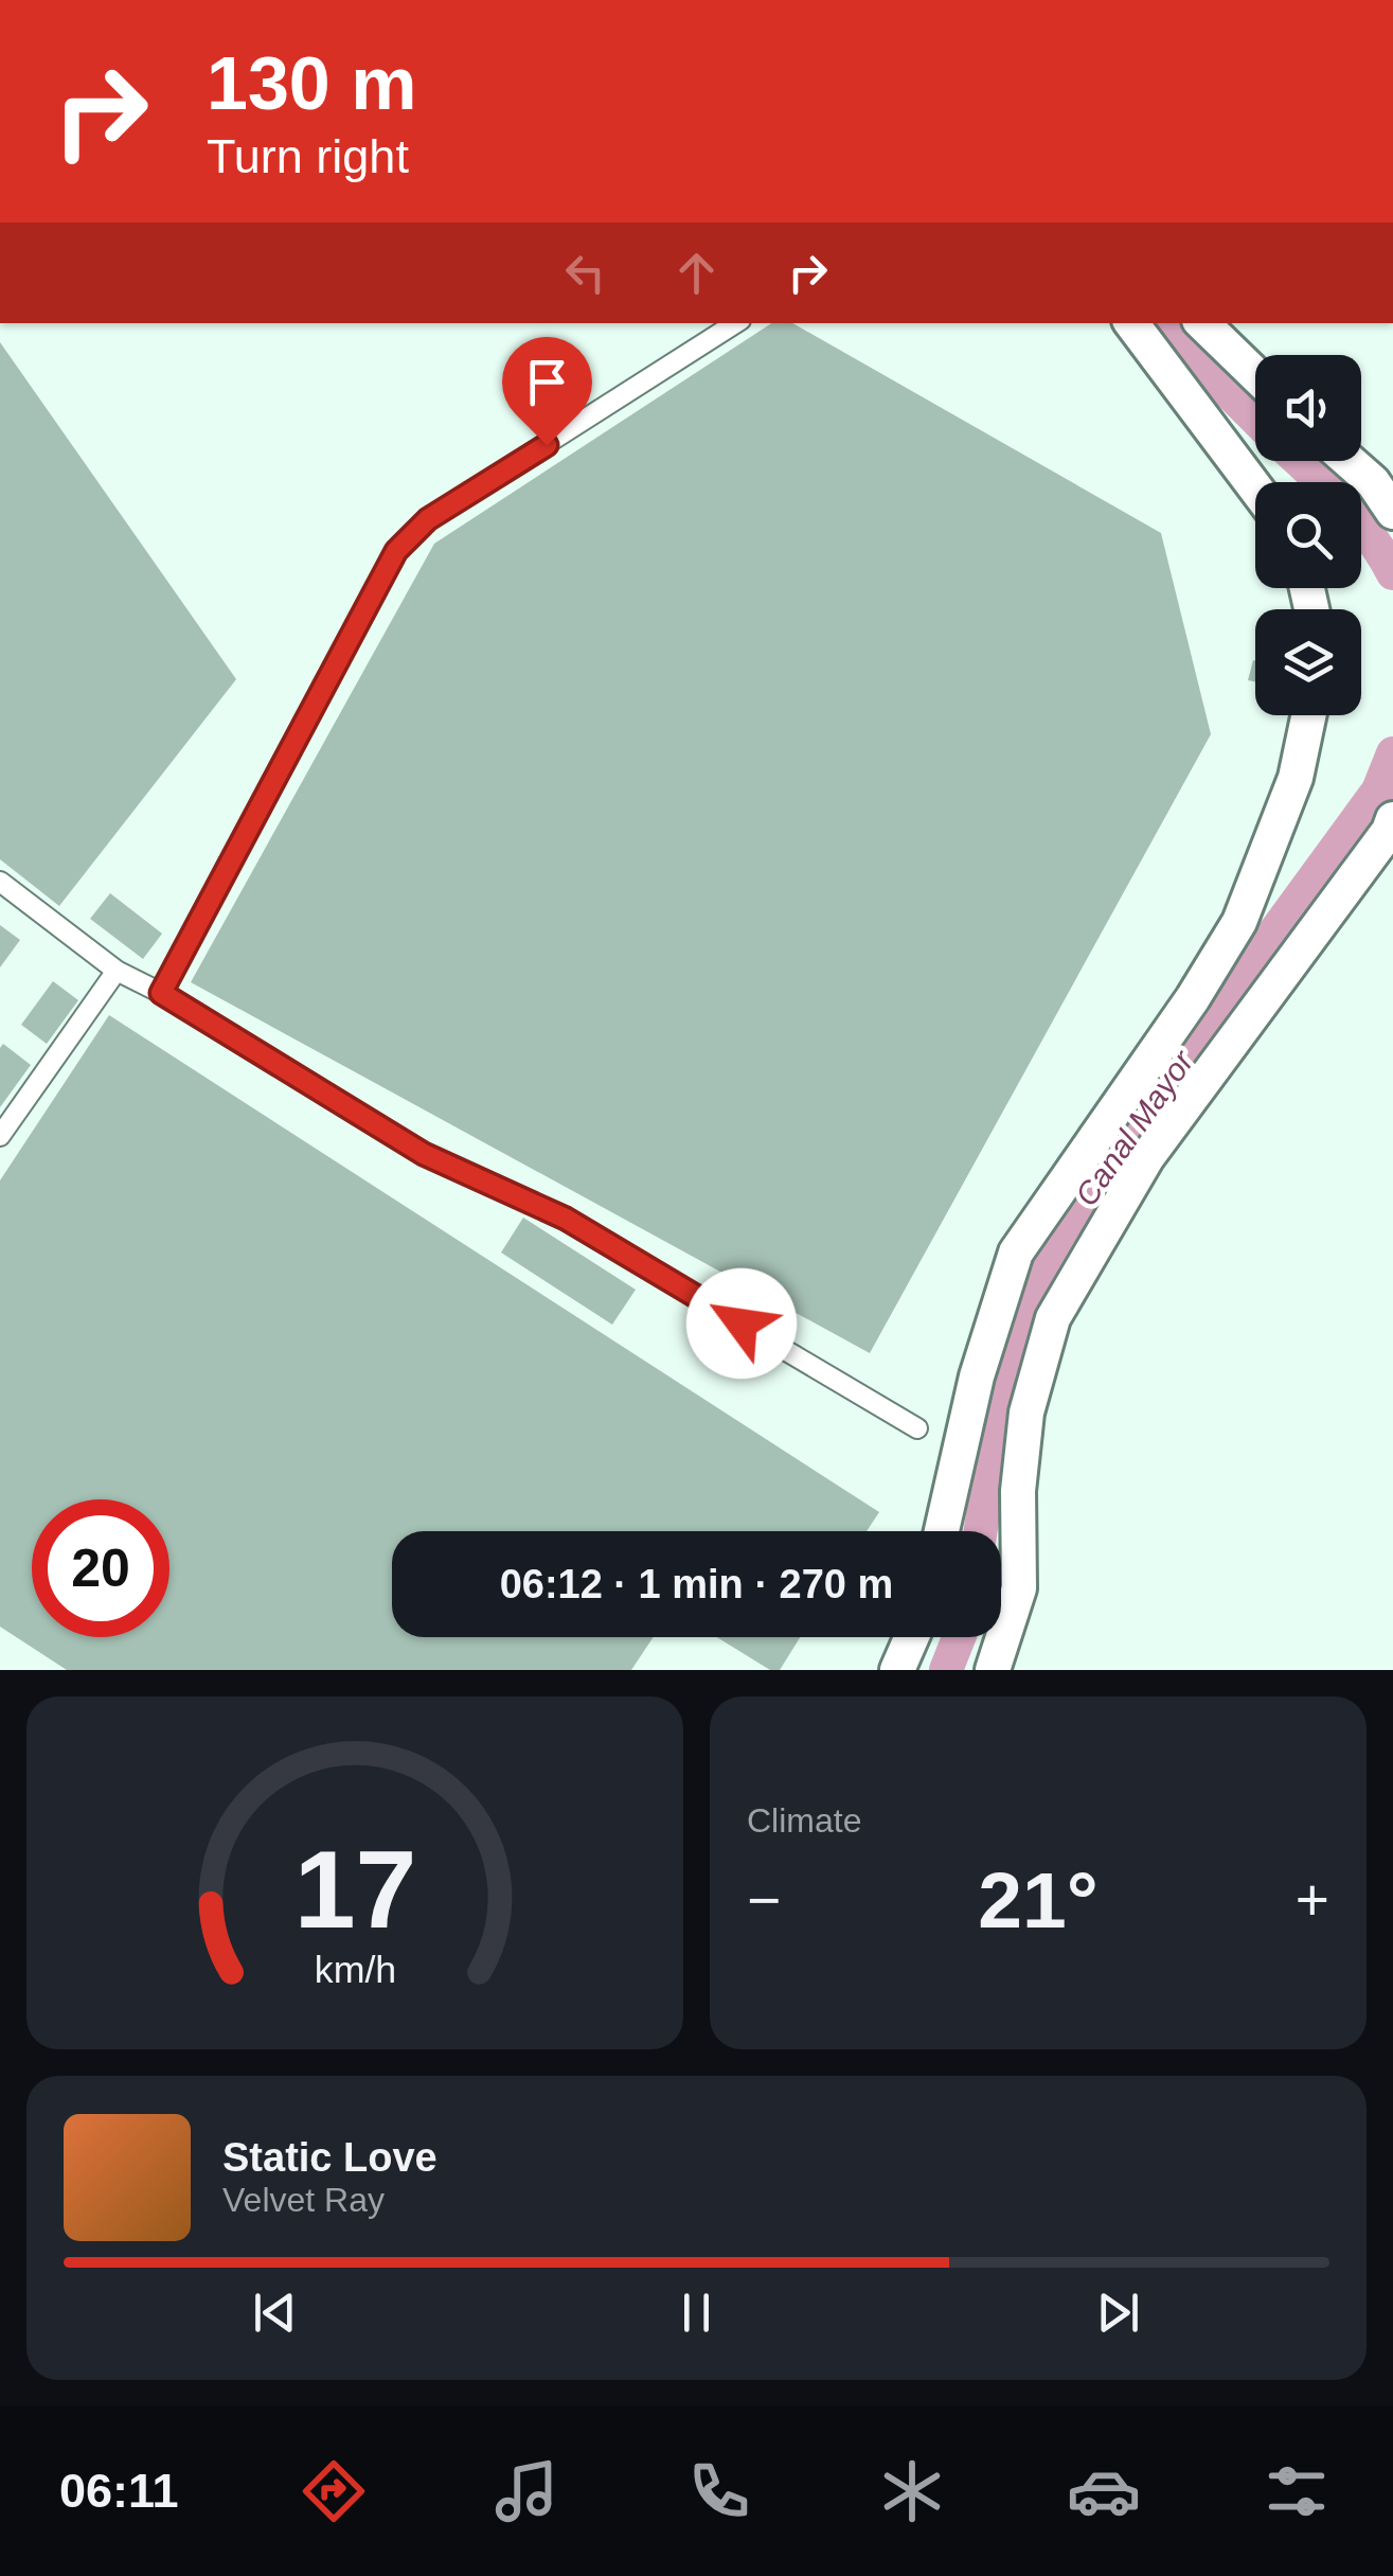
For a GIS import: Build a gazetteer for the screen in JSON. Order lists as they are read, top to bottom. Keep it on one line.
{"water":["Canal Mayor"],"page":{"turn":["130 m","Turn right"],"limit":"20","trip":"06:12 · 1 min · 270 m","tile":"Climate","heat":["−","21°","+"],"song":["Static Love","Velvet Ray"],"tabs":"06:11","gauge":["17","km/h"]}}
